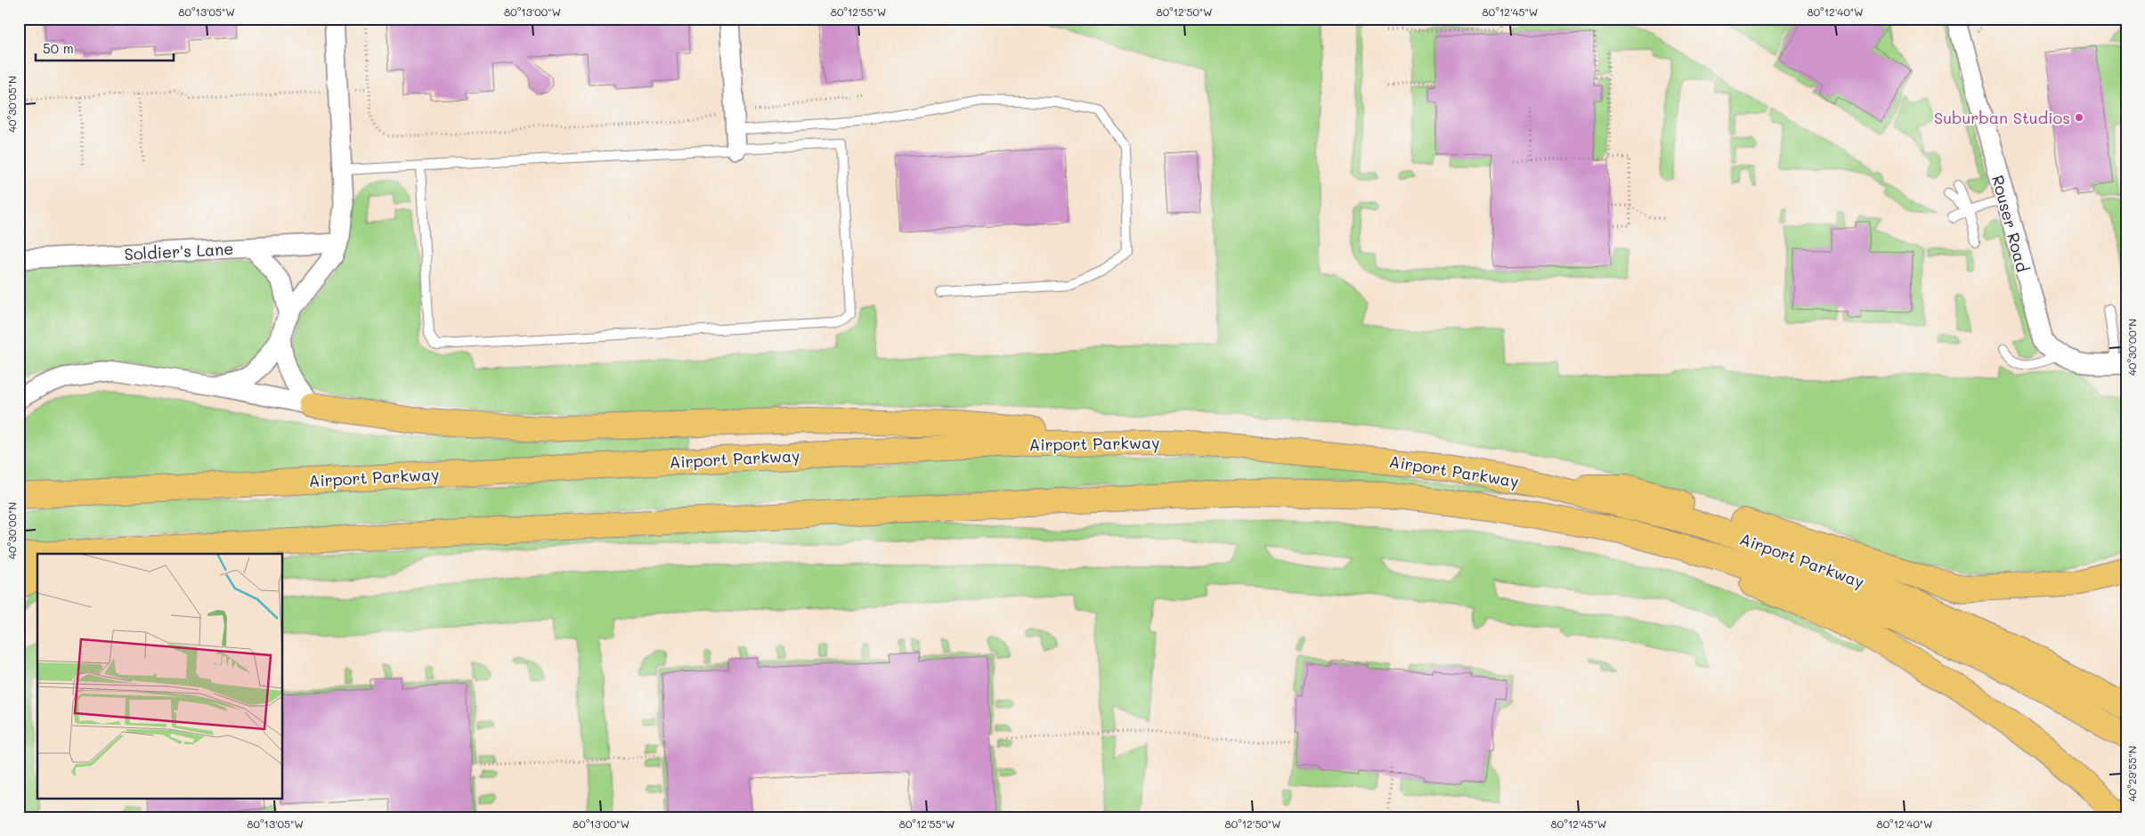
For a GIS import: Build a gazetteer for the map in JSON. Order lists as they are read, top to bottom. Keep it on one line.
{"streets":{"highway":["Airport Parkway"],"street":["Rouser Road","Soldier's Lane"]},"places":["Suburban Studios"],"scale_bar":"50 m","coordinates":["80°13'05\"W","80°13'00\"W","80°12'55\"W","80°12'50\"W","80°12'45\"W","80°12'40\"W","40°30'05\"N","40°30'00\"N","40°29'55\"N"]}
